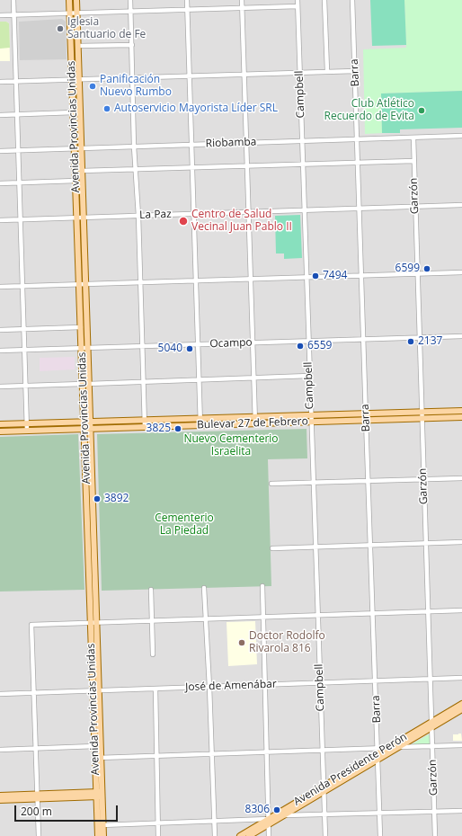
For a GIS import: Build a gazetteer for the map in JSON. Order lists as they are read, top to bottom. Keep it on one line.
{"streets":{"main road":["Avenida Provincias Unidas","Bulevar 27 de Febrero","Avenida Presidente Perón"],"street":["Barra","Campbell","Riobamba","Garzón","La Paz","Ocampo","José de Amenábar"]},"crossings":[["Barra","Riobamba"],["Barra","La Paz"],["Barra","Ocampo"],["Barra","Bulevar 27 de Febrero"],["Barra","José de Amenábar"],["Barra","Avenida Presidente Perón"],["Campbell","Riobamba"],["Campbell","La Paz"],["Campbell","Ocampo"],["Campbell","Bulevar 27 de Febrero"],["Campbell","José de Amenábar"],["Campbell","Avenida Presidente Perón"],["Avenida Provincias Unidas","Riobamba"],["Avenida Provincias Unidas","La Paz"],["Avenida Provincias Unidas","Ocampo"],["Avenida Provincias Unidas","Bulevar 27 de Febrero"],["Avenida Provincias Unidas","José de Amenábar"],["Riobamba","Garzón"],["Garzón","La Paz"],["Garzón","Ocampo"],["Garzón","Bulevar 27 de Febrero"],["Garzón","José de Amenábar"],["Garzón","Avenida Presidente Perón"]],"parks":["Nuevo Cementerio Israelita","Cementerio La Piedad"],"places":["Iglesia Santuario de Fe","Panificación Nuevo Rumbo","Autoservicio Mayorista Líder SRL","Club Atlético Recuerdo de Evita","Centro de Salud Vecinal Juan Pablo II","6599","7494","2137","6559","5040","3825","3892","Doctor Rodolfo Rivarola 816","8306"],"scale_bar":"200 m"}
